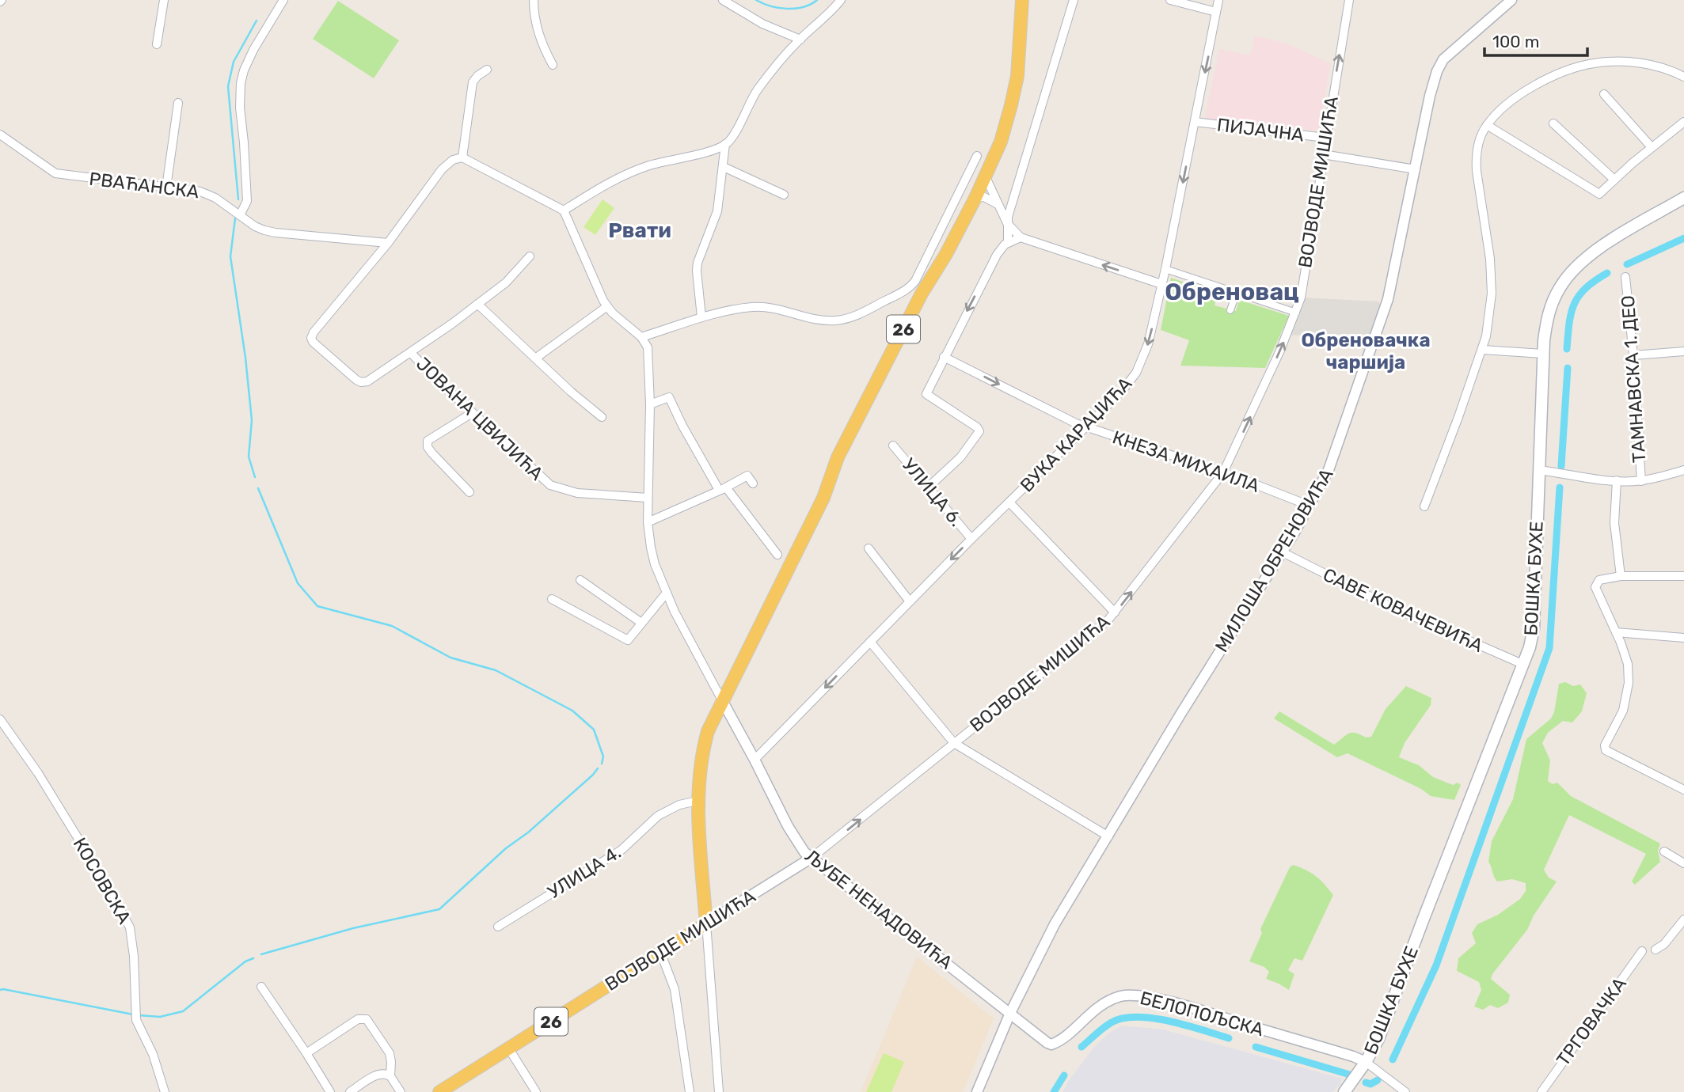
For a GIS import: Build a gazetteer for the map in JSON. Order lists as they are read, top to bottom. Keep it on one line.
{"streets":{"main road":["ВОЈВОДЕ МИШИЋА","26","БОШКА БУХЕ"],"street":["ПИЈАЧНА","РВАЋАНСКА","ТАМНАВСКА 1. ДЕО","ЈОВАНА ЦВИЈИЋА","ВУКА КАРАЏИЋА","КНЕЗА МИХАИЛА","УЛИЦА 6.","МИЛОША ОБРЕНОВИЋА","САВЕ КОВАЧЕВИЋА","УЛИЦА 4.","КОСОВСКА","ЉУБЕ НЕНАДОВИЋА","БЕЛОПОЉСКА","ТРГОВАЧКА"]},"crossings":[["ПИЈАЧНА","ВОЈВОДЕ МИШИЋА"],["ПИЈАЧНА","ВУКА КАРАЏИЋА"],["ВОЈВОДЕ МИШИЋА","26"],["ВОЈВОДЕ МИШИЋА","КНЕЗА МИХАИЛА"],["ВОЈВОДЕ МИШИЋА","ЉУБЕ НЕНАДОВИЋА"],["26","УЛИЦА 4."],["26","ЉУБЕ НЕНАДОВИЋА"],["ВУКА КАРАЏИЋА","КНЕЗА МИХАИЛА"],["ВУКА КАРАЏИЋА","УЛИЦА 6."],["ВУКА КАРАЏИЋА","ЉУБЕ НЕНАДОВИЋА"],["КНЕЗА МИХАИЛА","МИЛОША ОБРЕНОВИЋА"],["МИЛОША ОБРЕНОВИЋА","САВЕ КОВАЧЕВИЋА"],["МИЛОША ОБРЕНОВИЋА","ЉУБЕ НЕНАДОВИЋА"],["МИЛОША ОБРЕНОВИЋА","БЕЛОПОЉСКА"],["БОШКА БУХЕ","САВЕ КОВАЧЕВИЋА"],["БОШКА БУХЕ","БЕЛОПОЉСКА"],["ЉУБЕ НЕНАДОВИЋА","БЕЛОПОЉСКА"]],"one_way":["ВОЈВОДЕ МИШИЋА","ВУКА КАРАЏИЋА","КНЕЗА МИХАИЛА"],"districts":["Рвати","Обреновац","Обреновачка чаршија"],"scale_bar":"100 m"}
